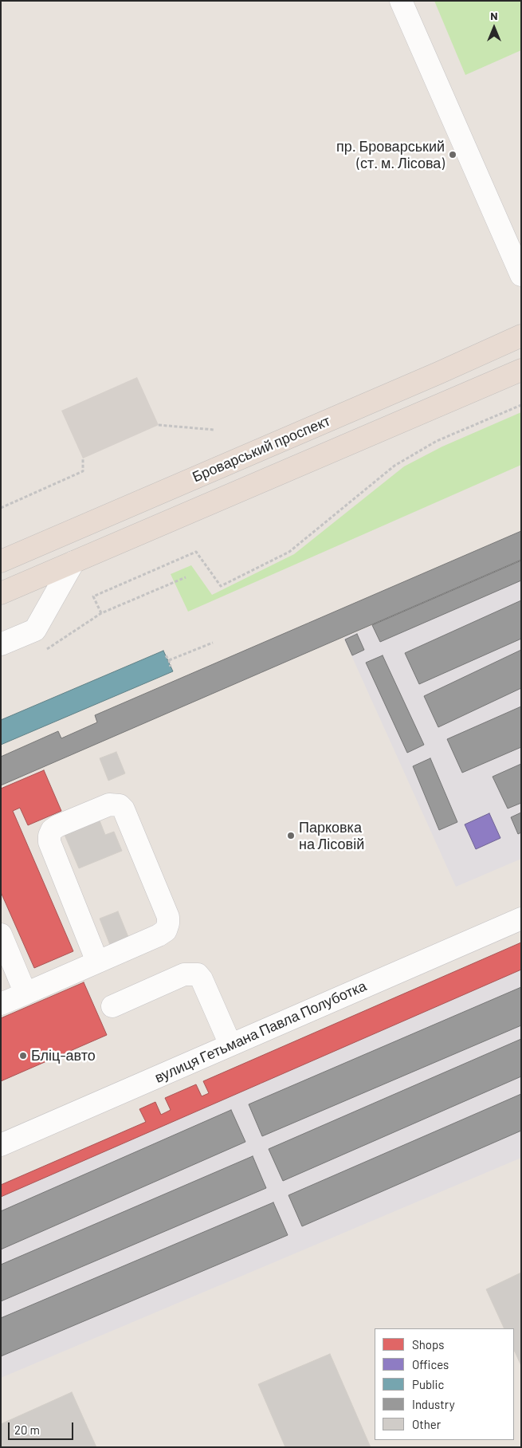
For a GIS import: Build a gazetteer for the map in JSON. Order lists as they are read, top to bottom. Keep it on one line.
{"streets":{"highway":["Броварський проспект"],"street":["вулиця Гетьмана Павла Полуботка"]},"places":["пр. Броварський (ст. м. Лісова)","Парковка на Лісовій","Бліц-авто"],"legend":["Shops","Offices","Public","Industry","Other"],"scale_bar":"20 m","north":"top"}
